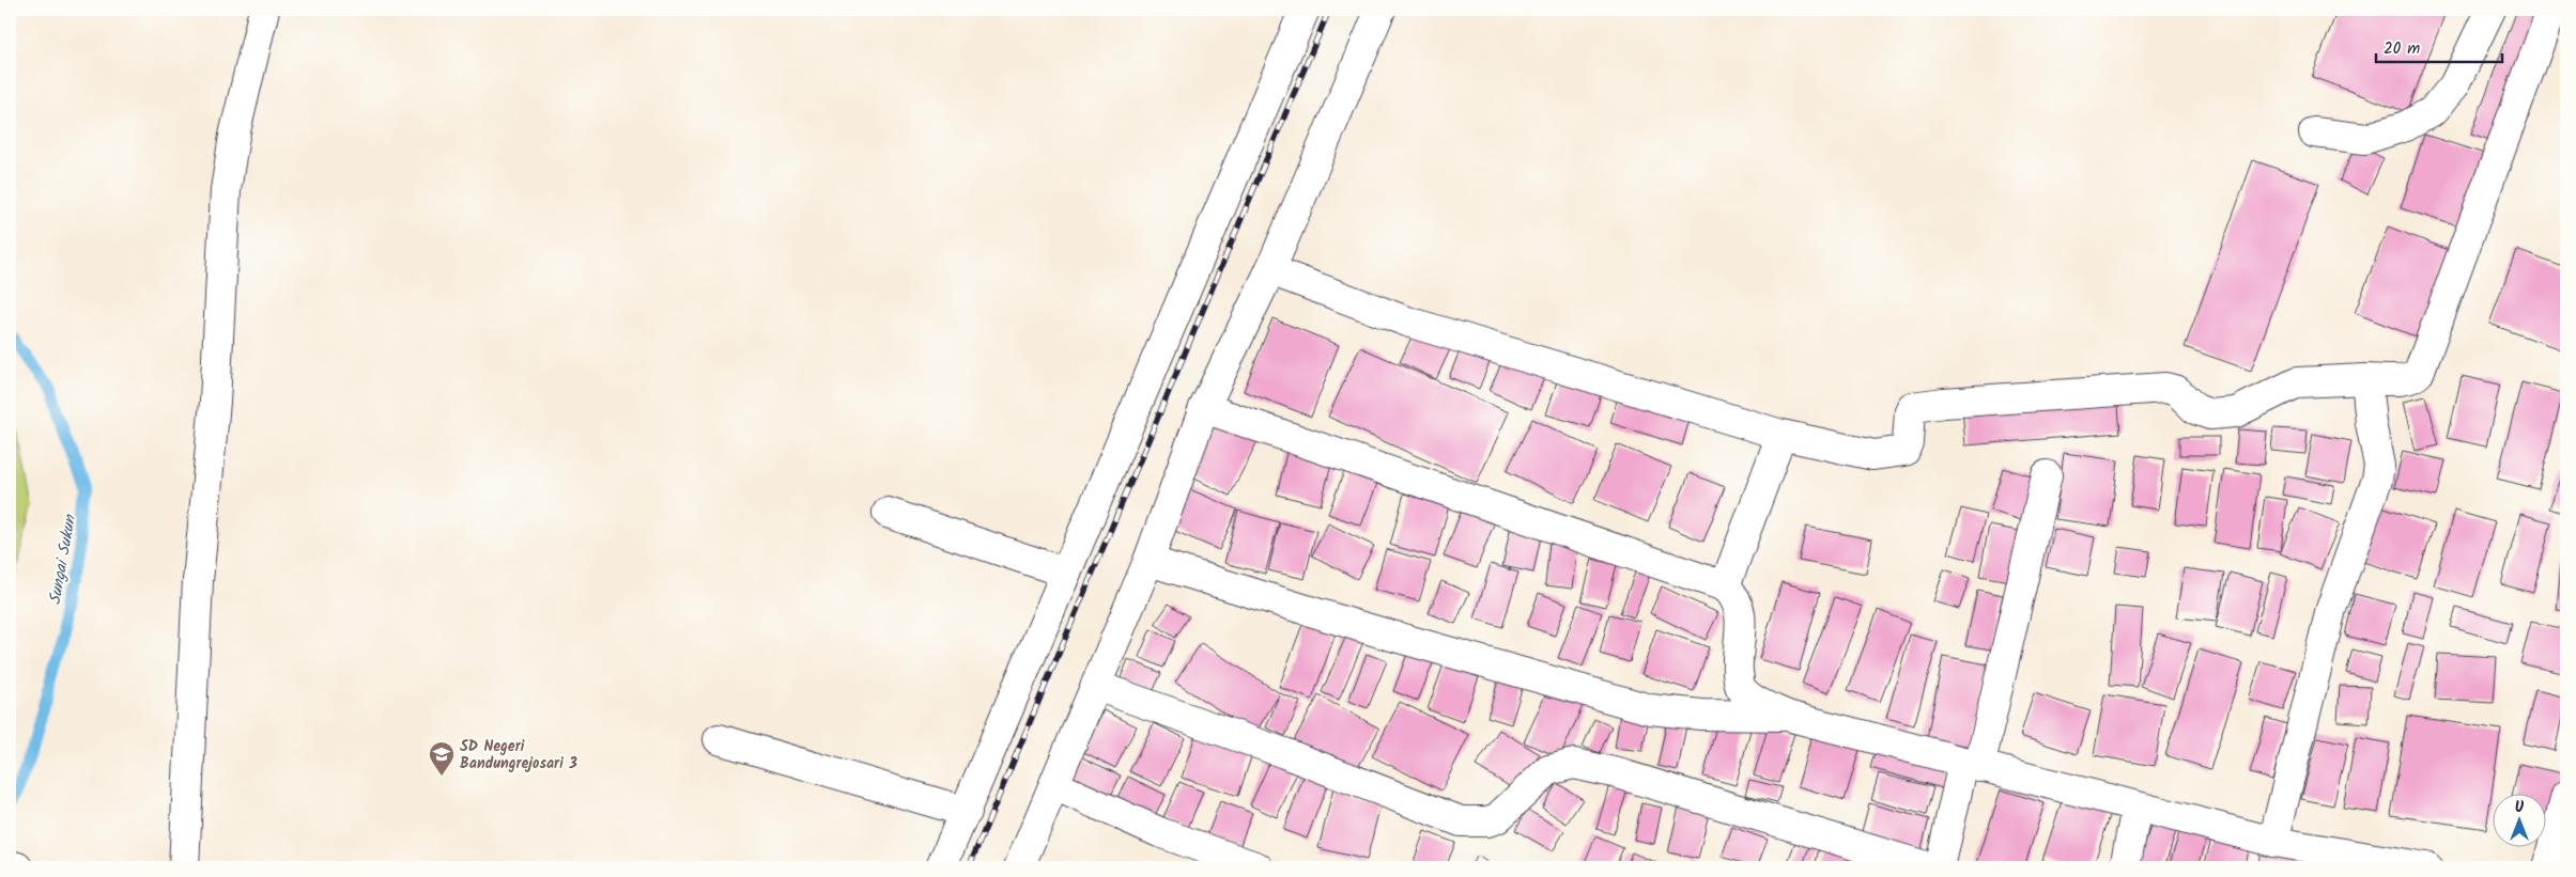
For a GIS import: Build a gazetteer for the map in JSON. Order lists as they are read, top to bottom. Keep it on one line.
{"water":["Sungai Sukun"],"places":{"school or university":["SD Negeri Bandungrejosari 3"]},"scale_bar":"20 m","north":"top"}
